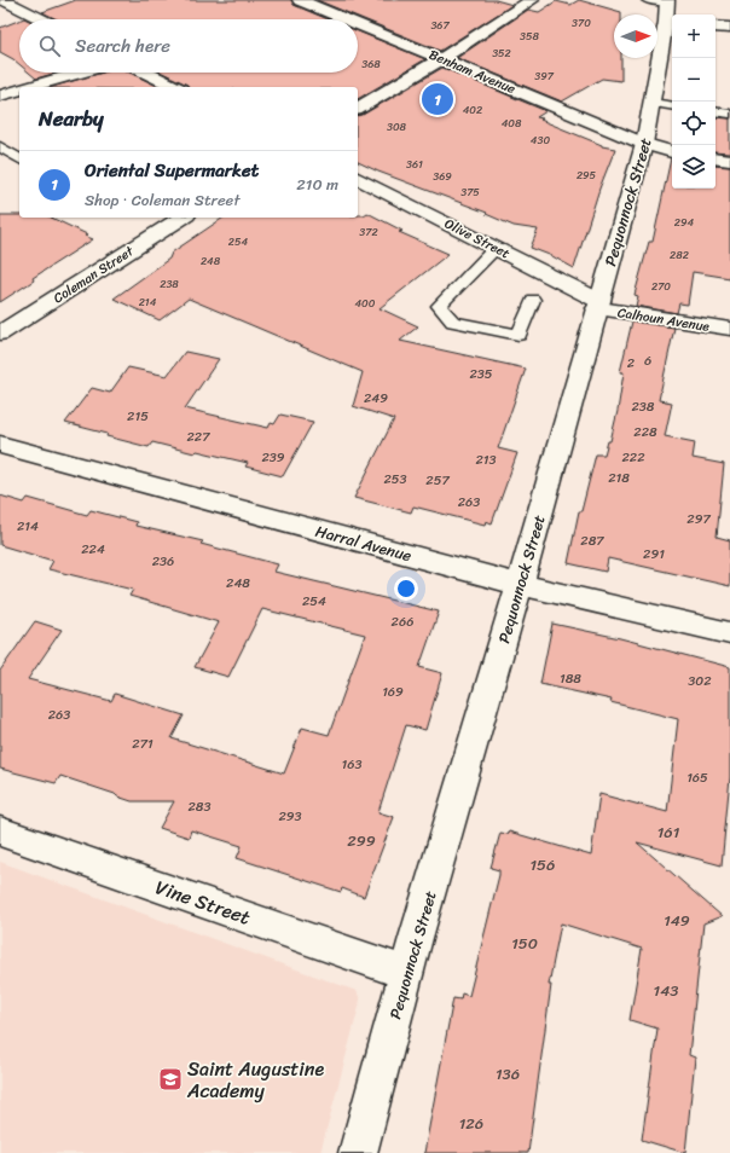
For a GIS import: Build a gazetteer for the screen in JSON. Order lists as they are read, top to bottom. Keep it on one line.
{"streets":{"street":["Benham Avenue","Pequonnock Street","Olive Street","Coleman Street","Calhoun Avenue","Harral Avenue","Vine Street"]},"crossings":[["Benham Avenue","Pequonnock Street"],["Pequonnock Street","Olive Street"],["Pequonnock Street","Calhoun Avenue"],["Pequonnock Street","Harral Avenue"],["Pequonnock Street","Vine Street"],["Olive Street","Calhoun Avenue"]],"places":{"school or university":["Saint Augustine Academy"]},"house_numbers":["370","367","358","352","368","397","402","408","308","430","361","295","369","375","294","372","254","282","248","238","270","214","400","6","2","235","249","238","215","228","227","239","222","213","218","253","257","263","297","214","287","224","291","236","248","254","266","188","302","169","263","271","163","165","283","293","161","299","156","149","150","143","136","126"],"north":"right","page":{"map_buttons":["+","−"],"search":"Search here","pins":"1","heading":"Nearby","list":[{"mark":"1","name":"Oriental Supermarket","note":"Shop · Coleman Street","value":"210 m"}]}}
